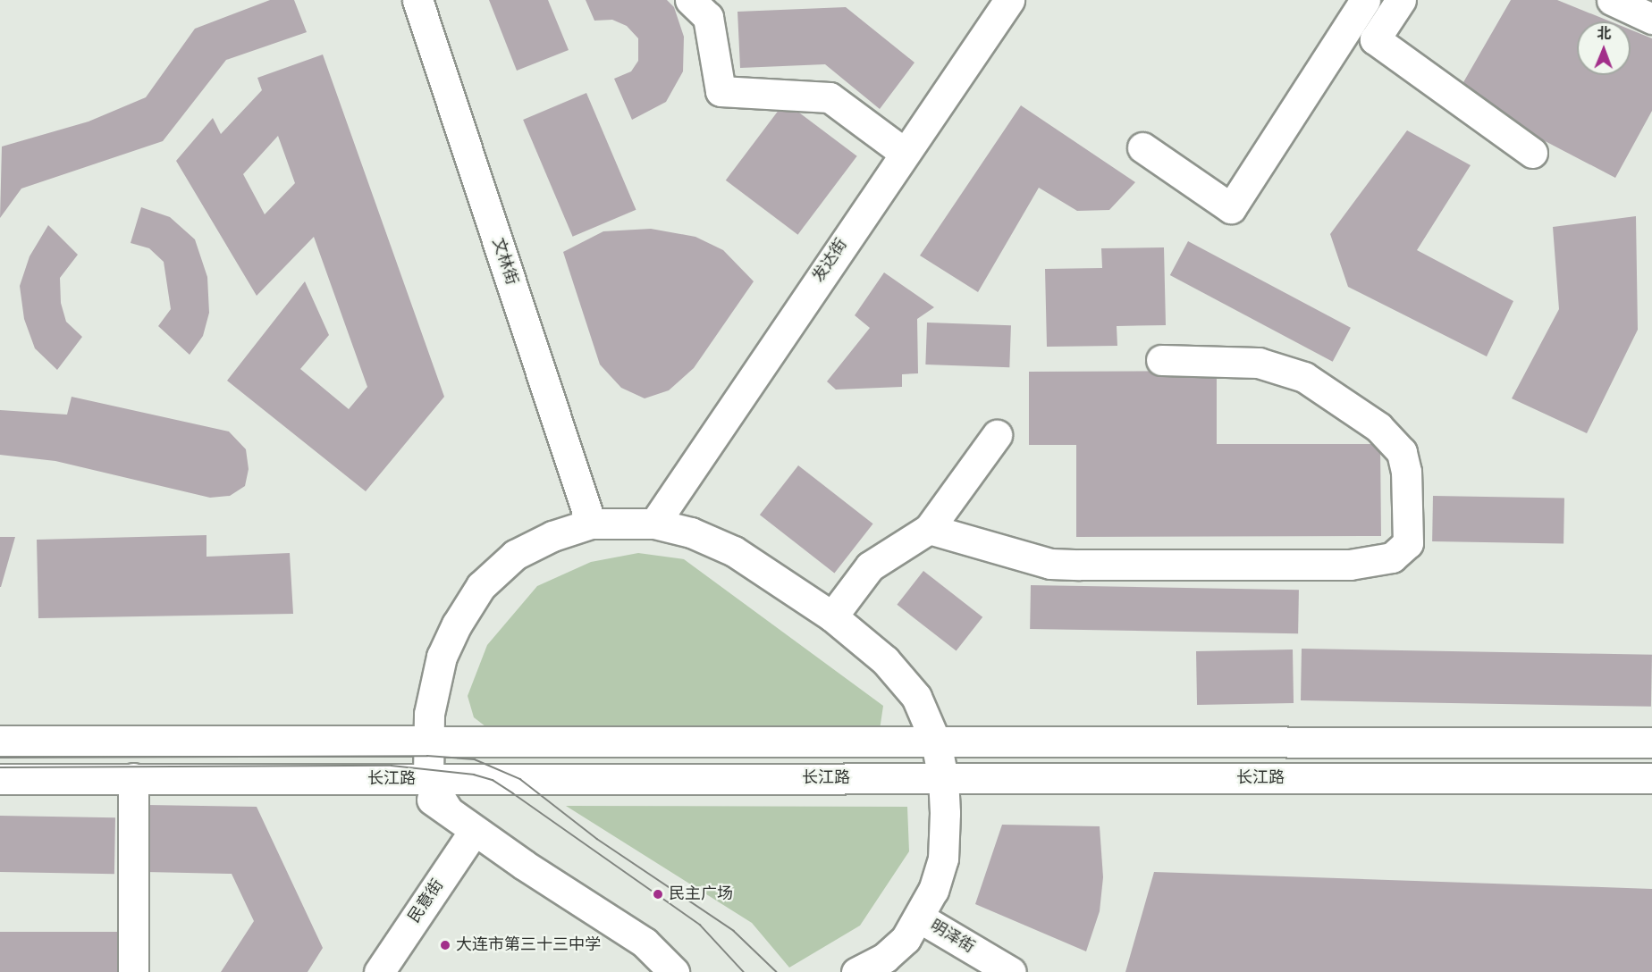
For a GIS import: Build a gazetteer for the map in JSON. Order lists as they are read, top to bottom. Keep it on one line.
{"streets":{"main road":["发达街","文林街","长江路","民意街","明泽街"]},"places":["民主广场","大连市第三十三中学"],"north":"top"}
